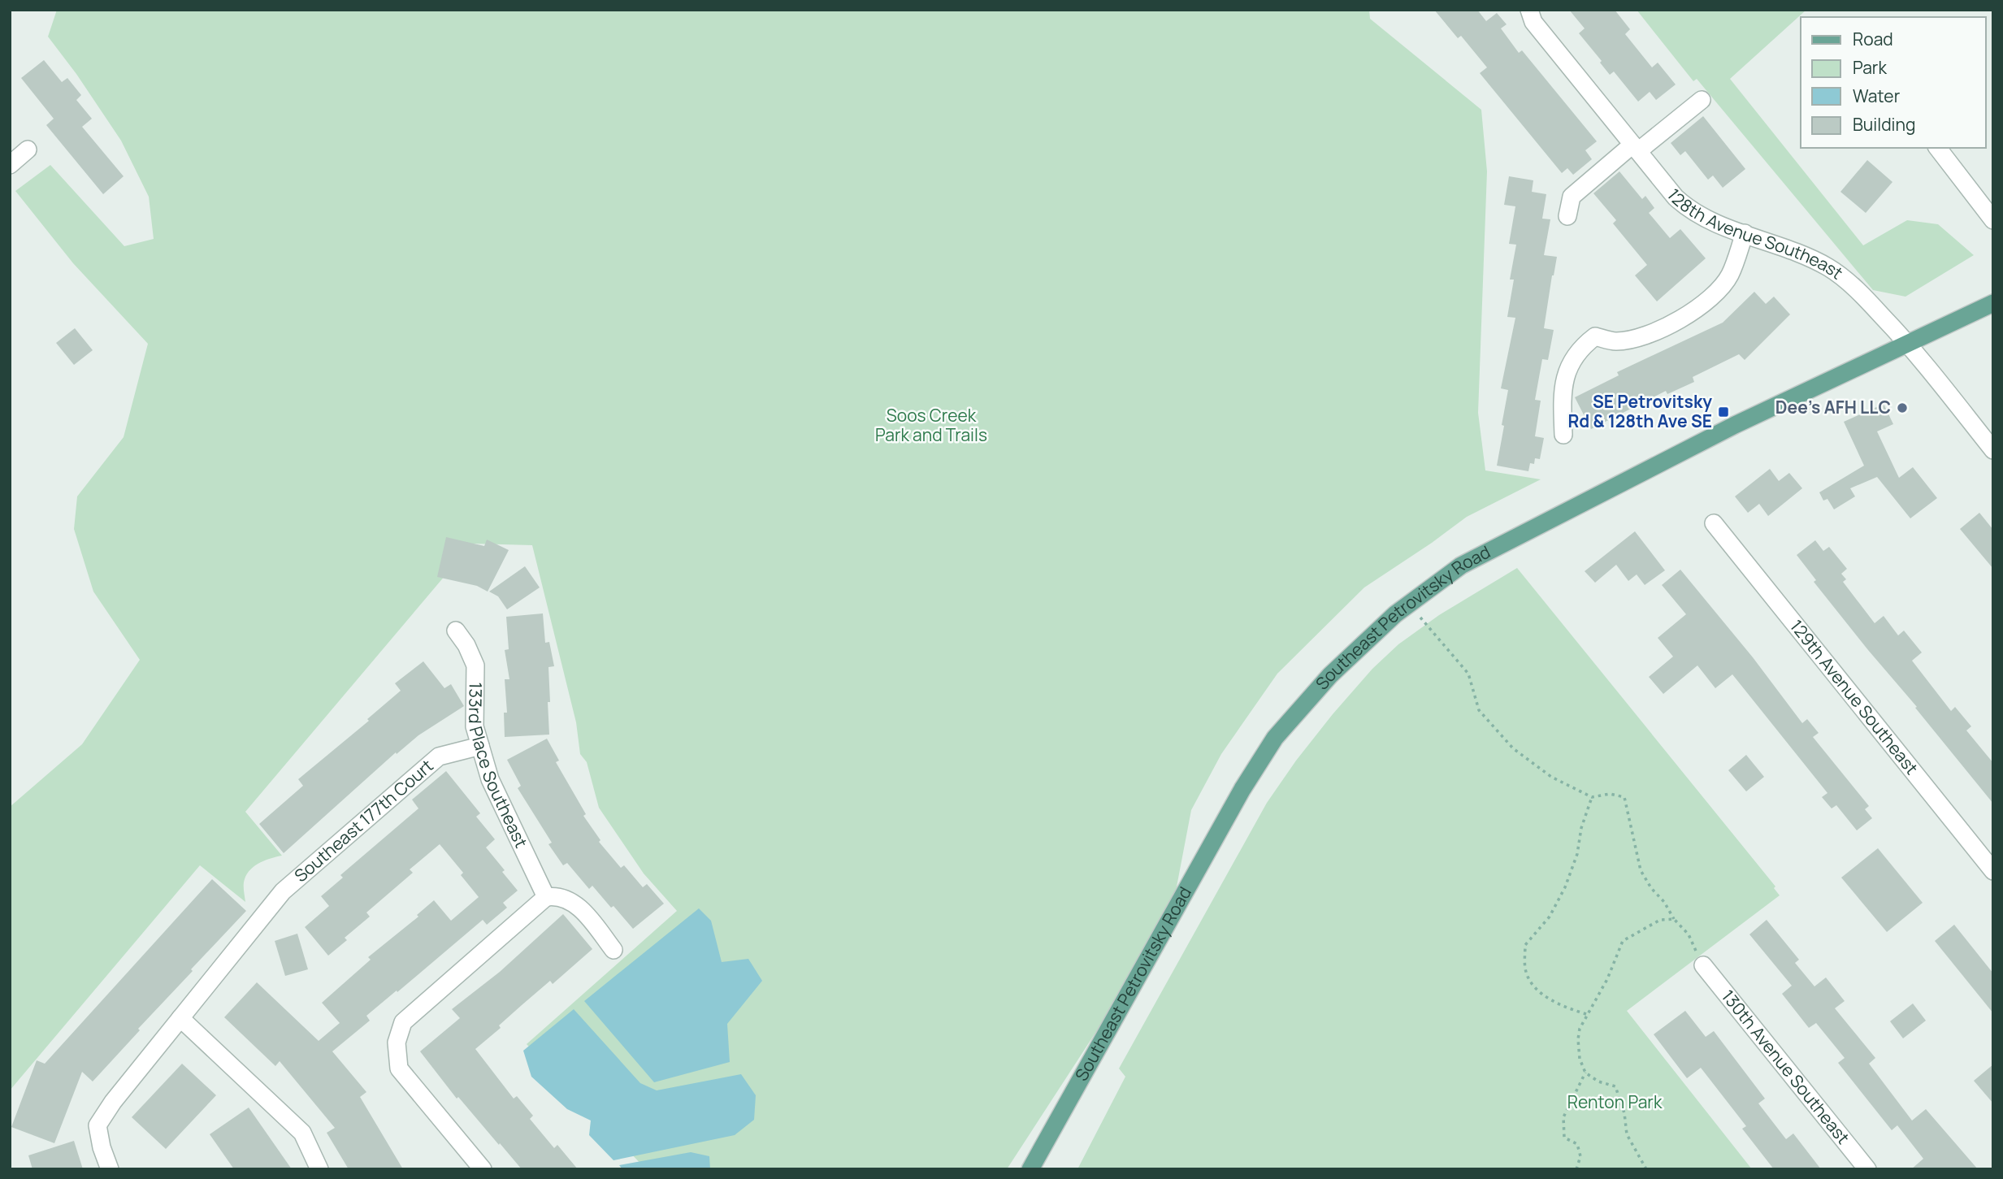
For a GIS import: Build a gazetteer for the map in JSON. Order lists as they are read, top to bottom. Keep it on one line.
{"streets":{"main road":["Southeast Petrovitsky Road"],"street":["128th Avenue Southeast","129th Avenue Southeast","133rd Place Southeast","Southeast 177th Court","130th Avenue Southeast"]},"crossings":[["128th Avenue Southeast","Southeast Petrovitsky Road"],["133rd Place Southeast","Southeast 177th Court"]],"parks":["Soos Creek Park and Trails","Renton Park"],"places":{"other":["Dee's AFH LLC"],"transit":["SE Petrovitsky Rd & 128th Ave SE"]},"legend":["Road","Park","Water","Building"]}
